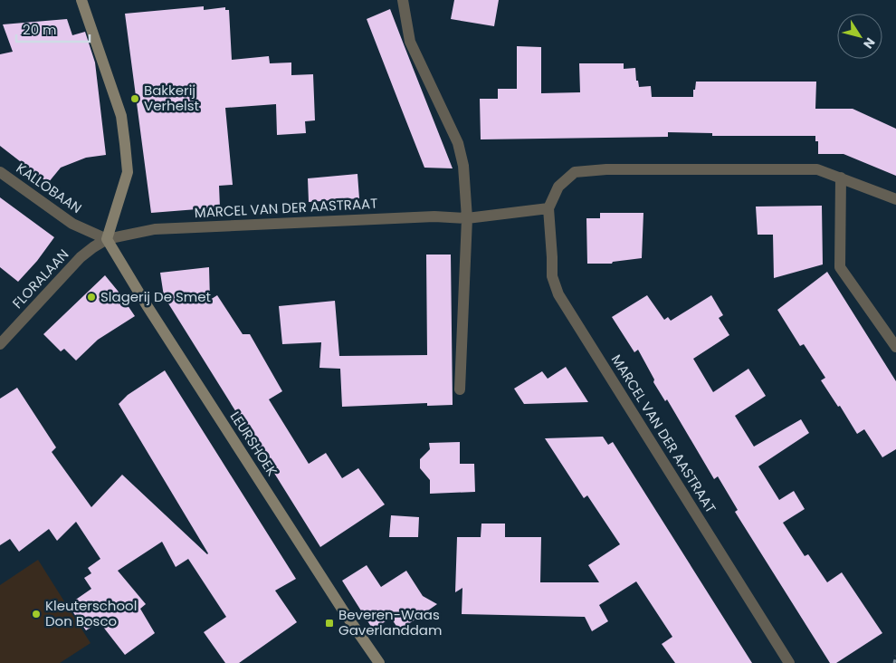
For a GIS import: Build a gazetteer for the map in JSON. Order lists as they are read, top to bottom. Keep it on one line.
{"streets":{"street":["KALLOBAAN","MARCEL VAN DER AASTRAAT","FLORALAAN","LEURSHOEK"]},"crossings":[["KALLOBAAN","MARCEL VAN DER AASTRAAT"],["KALLOBAAN","FLORALAAN"],["KALLOBAAN","LEURSHOEK"],["MARCEL VAN DER AASTRAAT","FLORALAAN"],["MARCEL VAN DER AASTRAAT","LEURSHOEK"],["FLORALAAN","LEURSHOEK"]],"places":{"other":["Bakkerij Verhelst","Slagerij De Smet","Kleuterschool Don Bosco"],"transit":["Beveren-Waas Gaverlanddam"]},"scale_bar":"20 m","north":"bottom right"}
